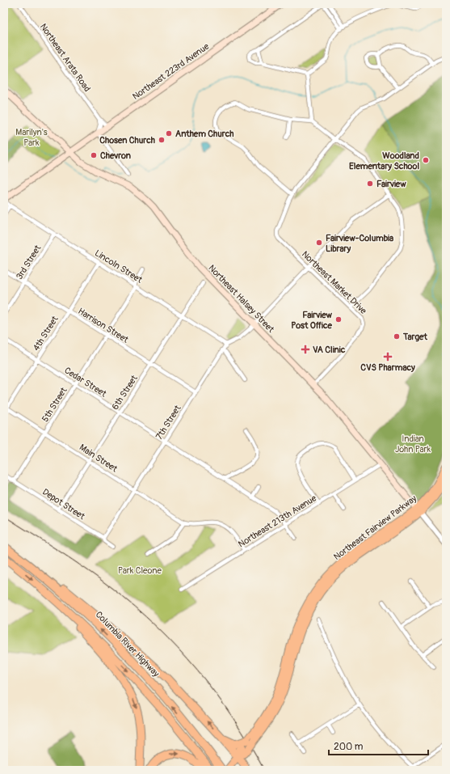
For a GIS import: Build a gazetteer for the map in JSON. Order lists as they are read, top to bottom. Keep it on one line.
{"streets":{"highway":["Columbia River Highway"],"main road":["Northeast 223rd Avenue","Northeast Halsey Street","Northeast Fairview Parkway"],"street":["Northeast Arata Road","3rd Street","Lincoln Street","Northeast Market Drive","Harrison Street","4th Street","Cedar Street","6th Street","5th Street","7th Street","Main Street","Depot Street","Northeast 213th Avenue"]},"crossings":[["Northeast Arata Road","Northeast 223rd Avenue"],["Northeast 223rd Avenue","Lincoln Street"],["Northeast 223rd Avenue","Northeast Halsey Street"],["3rd Street","Lincoln Street"],["3rd Street","Harrison Street"],["Lincoln Street","4th Street"],["Lincoln Street","6th Street"],["Lincoln Street","5th Street"],["Lincoln Street","7th Street"],["Northeast Market Drive","Northeast Halsey Street"],["Northeast Market Drive","7th Street"],["Northeast Halsey Street","7th Street"],["Northeast Halsey Street","Northeast 213th Avenue"],["Northeast Halsey Street","Northeast Fairview Parkway"],["Harrison Street","4th Street"],["Harrison Street","6th Street"],["Harrison Street","5th Street"],["Harrison Street","7th Street"],["4th Street","Cedar Street"],["4th Street","Main Street"],["Cedar Street","6th Street"],["Cedar Street","5th Street"],["Cedar Street","7th Street"],["Cedar Street","Northeast 213th Avenue"],["6th Street","Main Street"],["6th Street","Depot Street"],["5th Street","Main Street"],["5th Street","Depot Street"],["7th Street","Main Street"],["7th Street","Depot Street"]],"parks":["Marilyn's Park","Indian John Park","Park Cleone"],"places":{"other":["Anthem Church","Chosen Church","Chevron","Woodland Elementary School","Fairview","Fairview-Columbia Library","Fairview Post Office","Target"],"health":["VA Clinic","CVS Pharmacy"]},"scale_bar":"200 m"}
